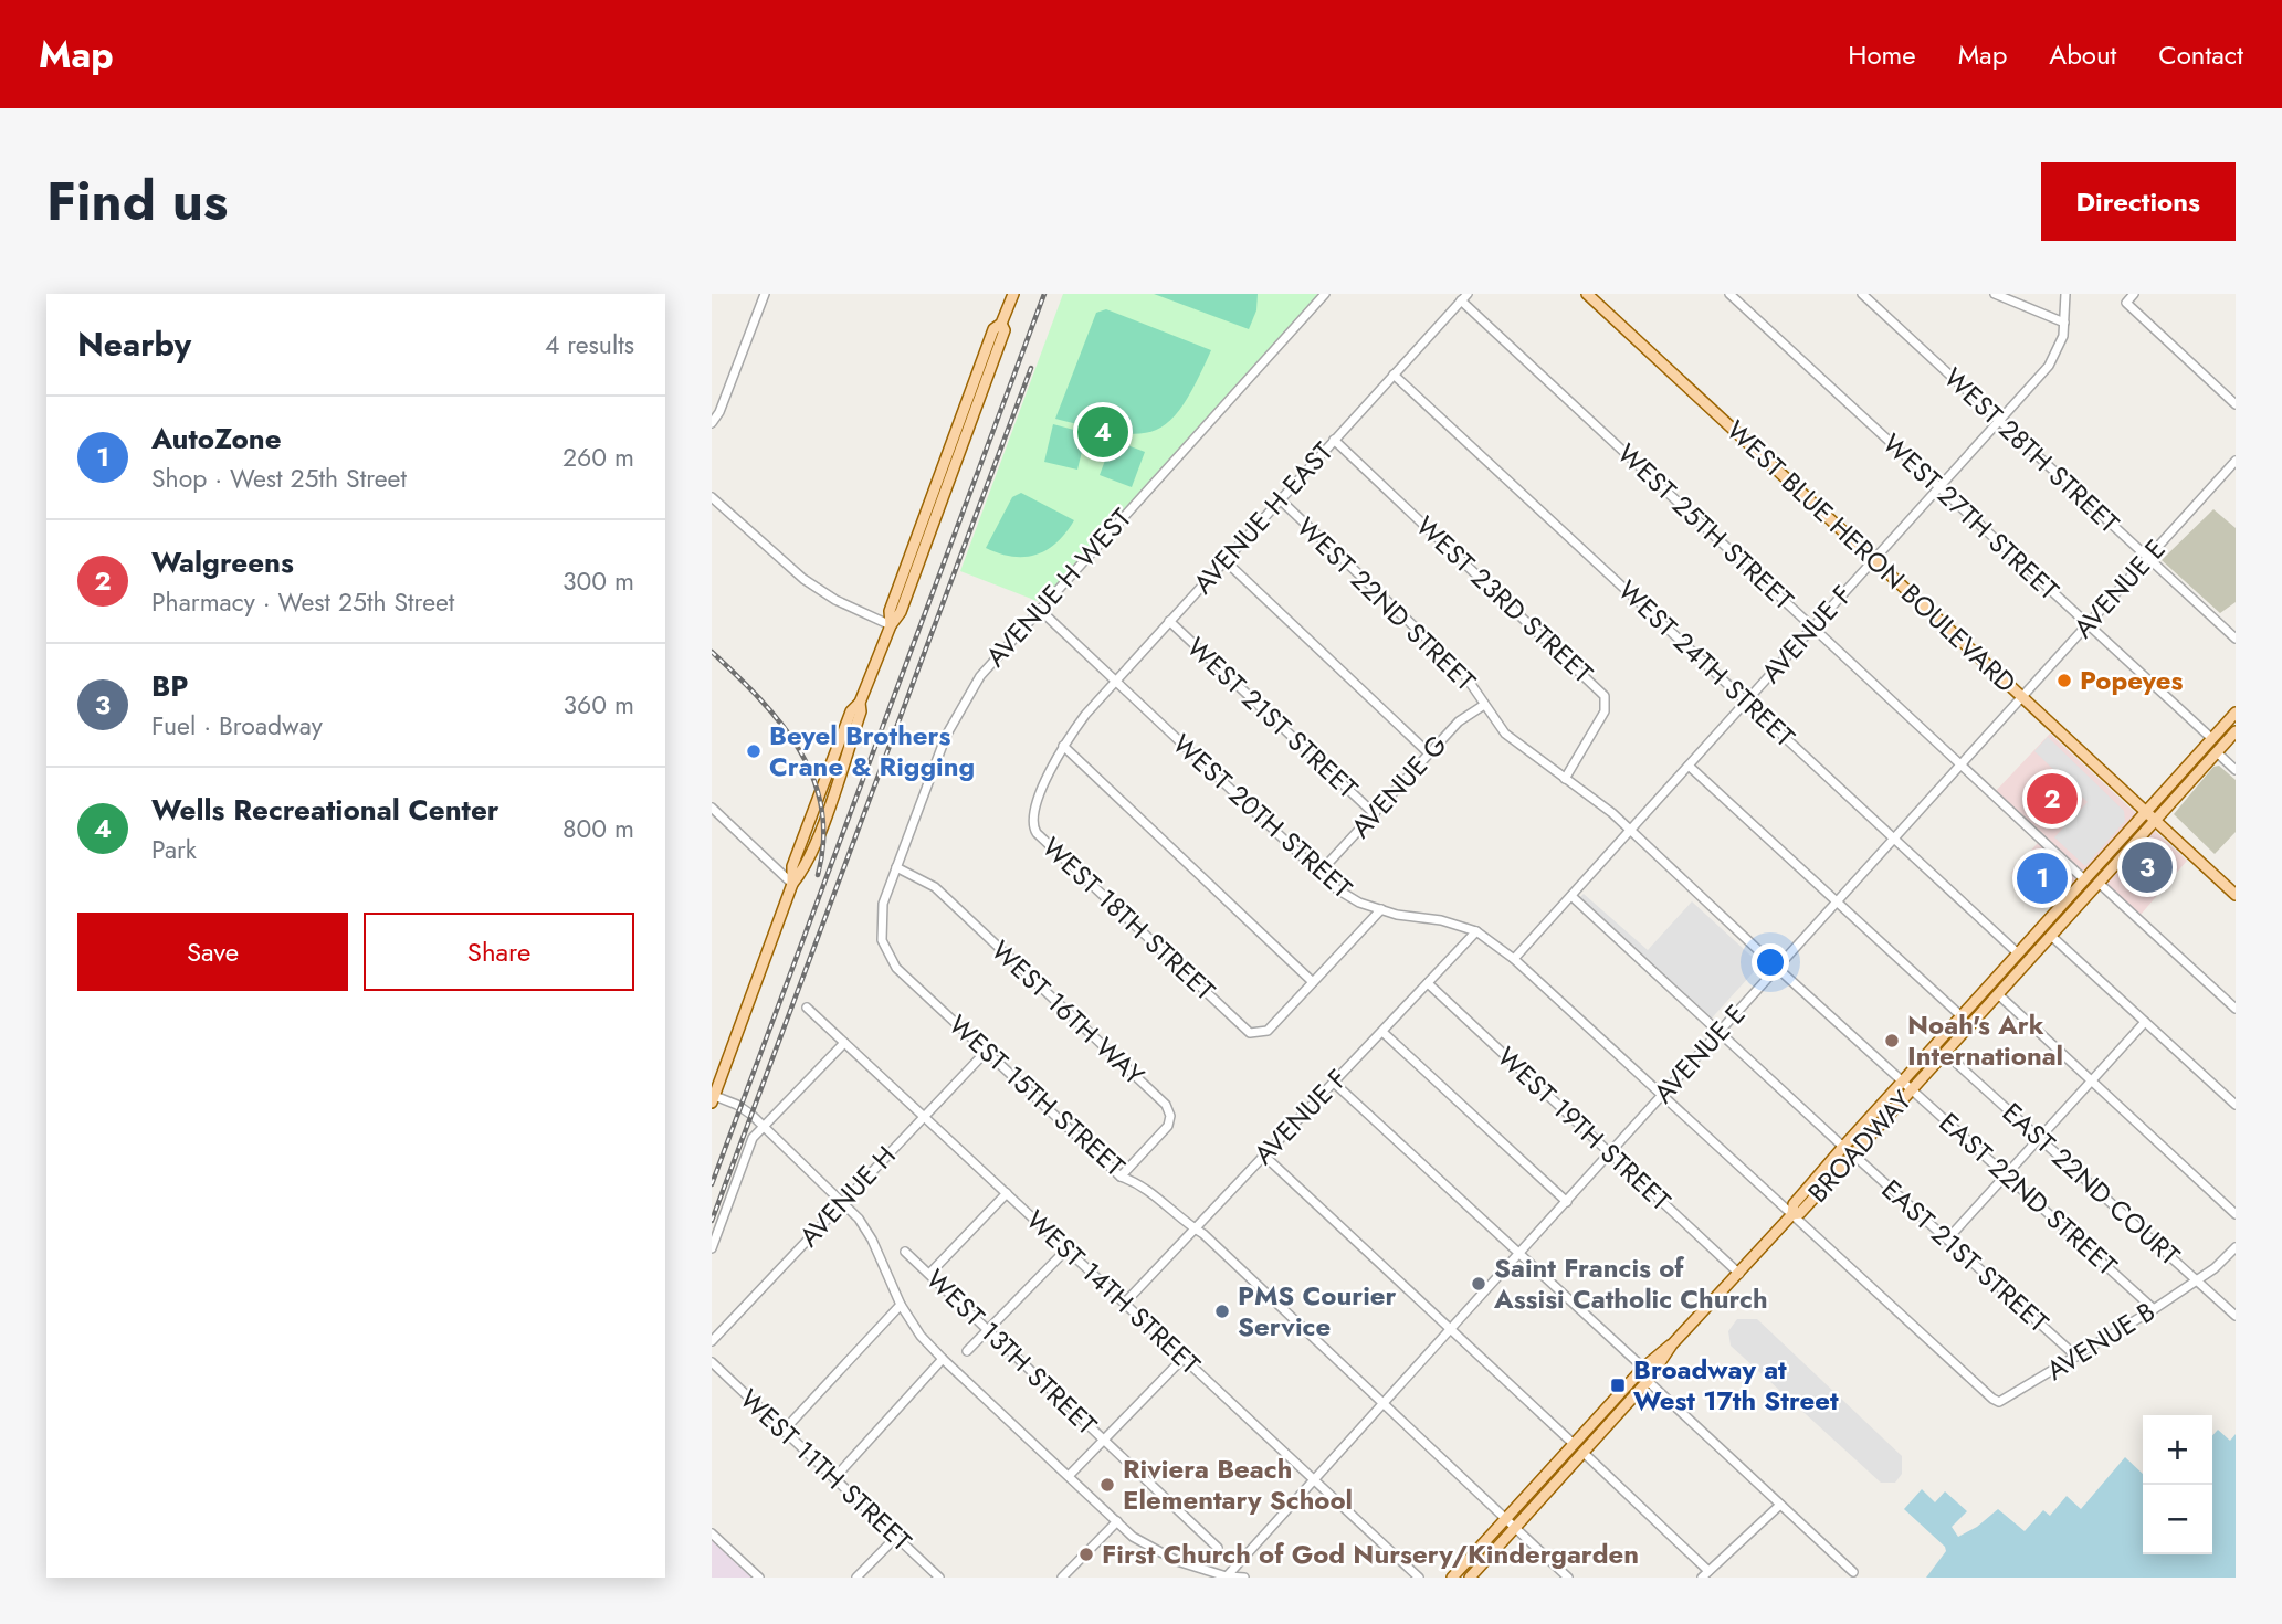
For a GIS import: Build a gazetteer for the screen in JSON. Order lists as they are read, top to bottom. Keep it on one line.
{"streets":{"main road":["WEST BLUE HERON BOULEVARD","BROADWAY"],"street":["WEST 28TH STREET","WEST 27TH STREET","AVENUE H EAST","WEST 25TH STREET","AVENUE H WEST","AVENUE E","WEST 23RD STREET","WEST 22ND STREET","AVENUE F","WEST 24TH STREET","WEST 21ST STREET","AVENUE G","WEST 20TH STREET","WEST 18TH STREET","WEST 16TH WAY","WEST 15TH STREET","WEST 19TH STREET","EAST 22ND COURT","EAST 22ND STREET","AVENUE H","EAST 21ST STREET","WEST 14TH STREET","AVENUE B","WEST 13TH STREET","WEST 11TH STREET"]},"crossings":[["WEST 28TH STREET","AVENUE E"],["WEST 28TH STREET","AVENUE F"],["WEST 27TH STREET","AVENUE E"],["WEST 27TH STREET","AVENUE F"],["WEST 27TH STREET","BROADWAY"],["AVENUE H EAST","WEST 25TH STREET"],["AVENUE H EAST","WEST 23RD STREET"],["AVENUE H EAST","WEST 22ND STREET"],["AVENUE H EAST","WEST 24TH STREET"],["AVENUE H EAST","WEST 21ST STREET"],["AVENUE H EAST","WEST 20TH STREET"],["AVENUE H EAST","WEST 18TH STREET"],["WEST 25TH STREET","AVENUE E"],["WEST 25TH STREET","AVENUE F"],["WEST 25TH STREET","BROADWAY"],["WEST BLUE HERON BOULEVARD","AVENUE E"],["WEST BLUE HERON BOULEVARD","AVENUE F"],["WEST BLUE HERON BOULEVARD","BROADWAY"],["AVENUE H WEST","WEST 20TH STREET"],["AVENUE H WEST","WEST 16TH WAY"],["AVENUE H WEST","WEST 15TH STREET"],["AVENUE E","WEST 22ND STREET"],["AVENUE E","WEST 24TH STREET"],["AVENUE E","WEST 20TH STREET"],["AVENUE E","WEST 15TH STREET"],["AVENUE E","WEST 19TH STREET"],["AVENUE E","WEST 14TH STREET"],["AVENUE E","WEST 13TH STREET"],["WEST 23RD STREET","WEST 22ND STREET"],["WEST 22ND STREET","AVENUE F"],["WEST 22ND STREET","AVENUE G"],["WEST 22ND STREET","BROADWAY"],["WEST 22ND STREET","EAST 22ND STREET"],["AVENUE F","WEST 24TH STREET"],["AVENUE F","WEST 20TH STREET"],["AVENUE F","WEST 15TH STREET"],["AVENUE F","WEST 19TH STREET"],["AVENUE F","WEST 14TH STREET"],["WEST 24TH STREET","BROADWAY"],["WEST 21ST STREET","AVENUE G"],["AVENUE G","WEST 20TH STREET"],["WEST 20TH STREET","BROADWAY"],["WEST 20TH STREET","AVENUE B"],["WEST 16TH WAY","WEST 15TH STREET"],["WEST 15TH STREET","BROADWAY"],["WEST 15TH STREET","AVENUE H"],["WEST 19TH STREET","BROADWAY"],["BROADWAY","EAST 22ND COURT"],["BROADWAY","EAST 22ND STREET"],["BROADWAY","EAST 21ST STREET"],["EAST 22ND COURT","AVENUE B"],["EAST 22ND STREET","AVENUE B"],["AVENUE H","WEST 14TH STREET"],["AVENUE H","WEST 13TH STREET"],["EAST 21ST STREET","AVENUE B"]],"places":{"other":["Popeyes","Beyel Brothers Crane & Rigging","Noah's Ark International","Saint Francis of Assisi Catholic Church","PMS Courier Service","Riviera Beach Elementary School","First Church of God Nursery/Kindergarden"],"transit":["Broadway at West 17th Street"]},"page":{"header":"Map","nav":["Home","Map","About","Contact"],"title":"Find us","buttons":["Directions",["Save","Share"]],"heading":["Nearby","4 results"],"list":[{"mark":"1","name":"AutoZone","note":"Shop · West 25th Street","value":"260 m"},{"mark":"2","name":"Walgreens","note":"Pharmacy · West 25th Street","value":"300 m"},{"mark":"3","name":"BP","note":"Fuel · Broadway","value":"360 m"},{"mark":"4","name":"Wells Recreational Center","note":"Park","value":"800 m"}],"pins":["4","2","3","1"],"map_buttons":["+","−"]}}
